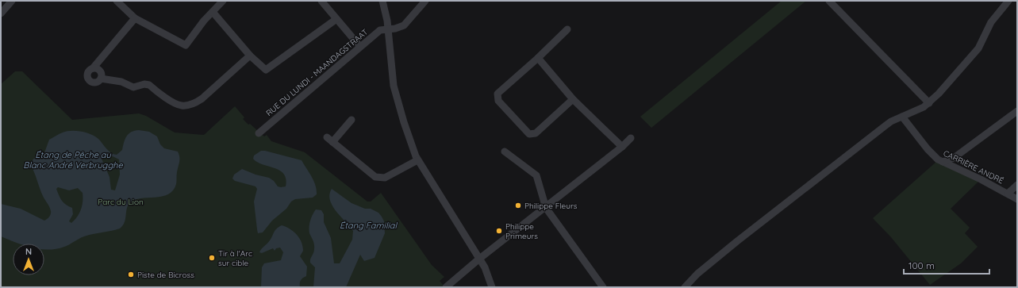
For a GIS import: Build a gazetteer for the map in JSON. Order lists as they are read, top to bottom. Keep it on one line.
{"streets":{"street":["RUE DU LUNDI - MAANDAGSTRAAT","CARRIÈRE ANDRÉ"]},"water":["Étang de Pêche au Blanc André Verbrugghe","Étang Familial"],"parks":["Parc du Lion"],"places":["Philippe Fleurs","Philippe Primeurs","Tir à l'Arc sur cible","Piste de Bicross"],"scale_bar":"100 m","north":"top"}
